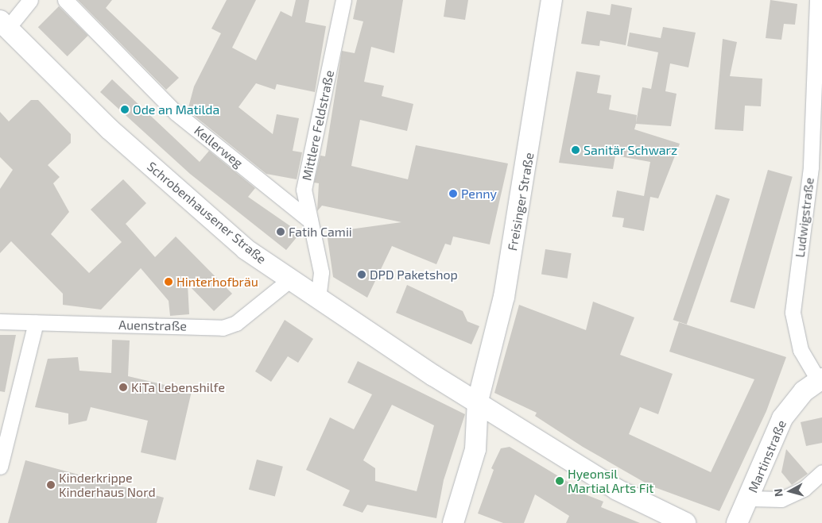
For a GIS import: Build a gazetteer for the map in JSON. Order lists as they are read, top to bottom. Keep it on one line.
{"streets":{"main road":["Freisinger Straße","Schrobenhausener Straße","Martinstraße"],"street":["Mittlere Feldstraße","Kellerweg","Ludwigstraße","Auenstraße"]},"crossings":[["Mittlere Feldstraße","Kellerweg"],["Mittlere Feldstraße","Schrobenhausener Straße"],["Freisinger Straße","Schrobenhausener Straße"],["Schrobenhausener Straße","Auenstraße"],["Ludwigstraße","Martinstraße"]],"places":["Ode an Matilda","Sanitär Schwarz","Penny","Fatih Camii","DPD Paketshop","Hinterhofbräu","KiTa Lebenshilfe","Hyeonsil Martial Arts Fit","Kinderkrippe Kinderhaus Nord"],"north":"left"}
